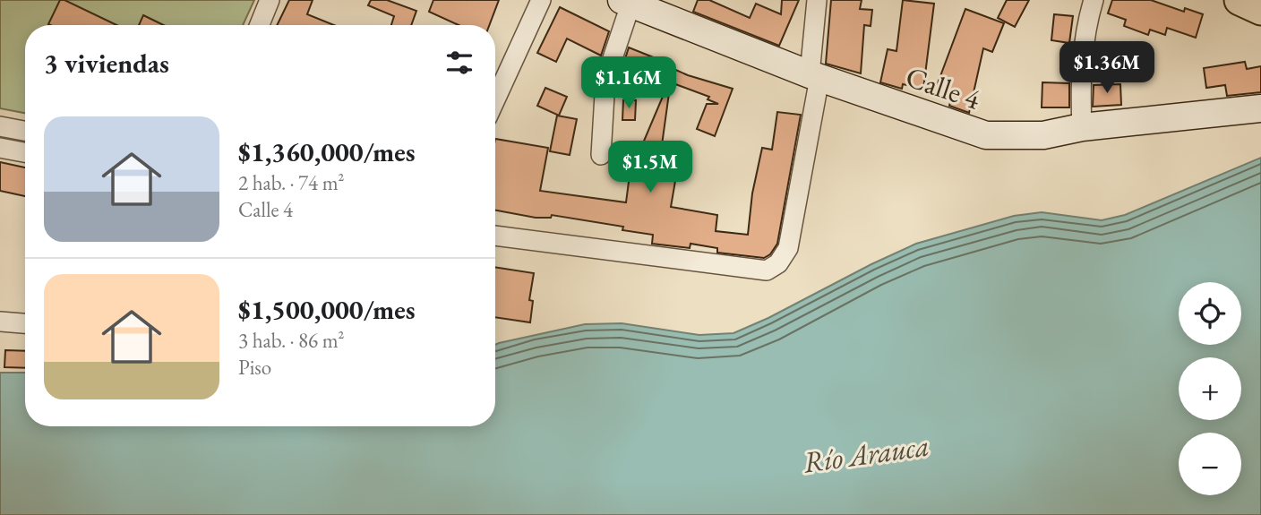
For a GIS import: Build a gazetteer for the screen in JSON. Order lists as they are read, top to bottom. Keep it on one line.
{"streets":{"street":["Calle 4"]},"water":["Río Arauca"],"page":{"heading":"3 viviendas","price":["$1.36M","$1.16M","$1.5M"],"list":[{"name":"$1,360,000/mes","note":"2 hab. · 74 m² · Calle 4"},{"name":"$1,500,000/mes","note":"3 hab. · 86 m² · Piso"}],"map_buttons":["+","−"]}}
